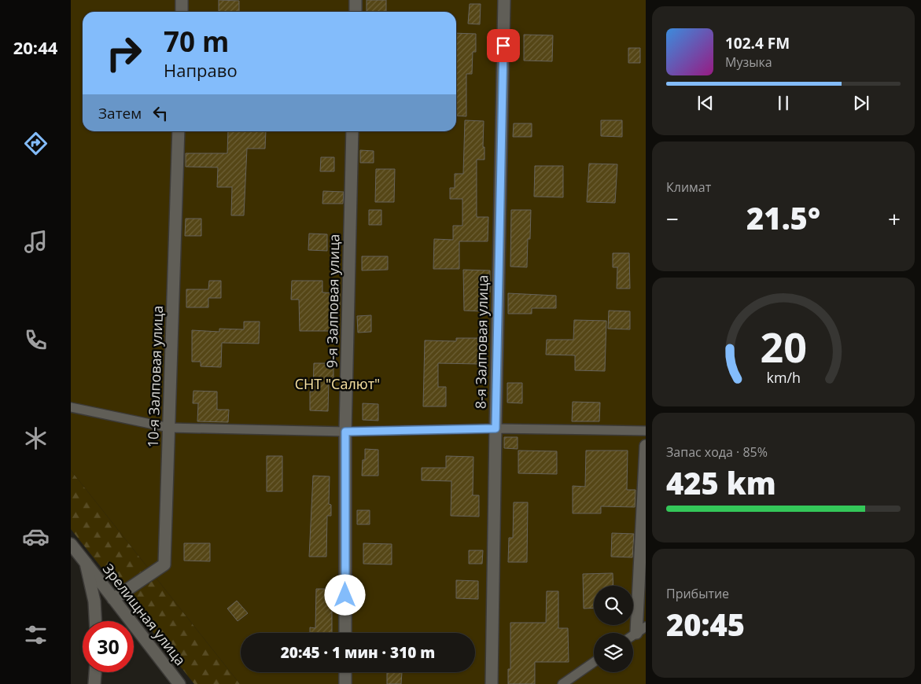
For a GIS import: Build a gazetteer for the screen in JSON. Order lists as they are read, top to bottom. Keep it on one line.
{"streets":{"street":["9-я Залповая улица","8-я Залповая улица","10-я Залповая улица","Зрелищная улица"]},"crossings":[["10-я Залповая улица","Зрелищная улица"]],"parks":["СНТ \"Салют\""],"page":{"tabs":"20:44","turn":["70 m","Направо"],"song":["102.4 FM","Музыка"],"then":"Затем","tile":["Климат",["Запас хода · 85%","425 km"],["Прибытие","20:45"]],"heat":["−","21.5°","+"],"limit":"30","trip":"20:45 · 1 мин · 310 m","gauge":["20","km/h"]}}
